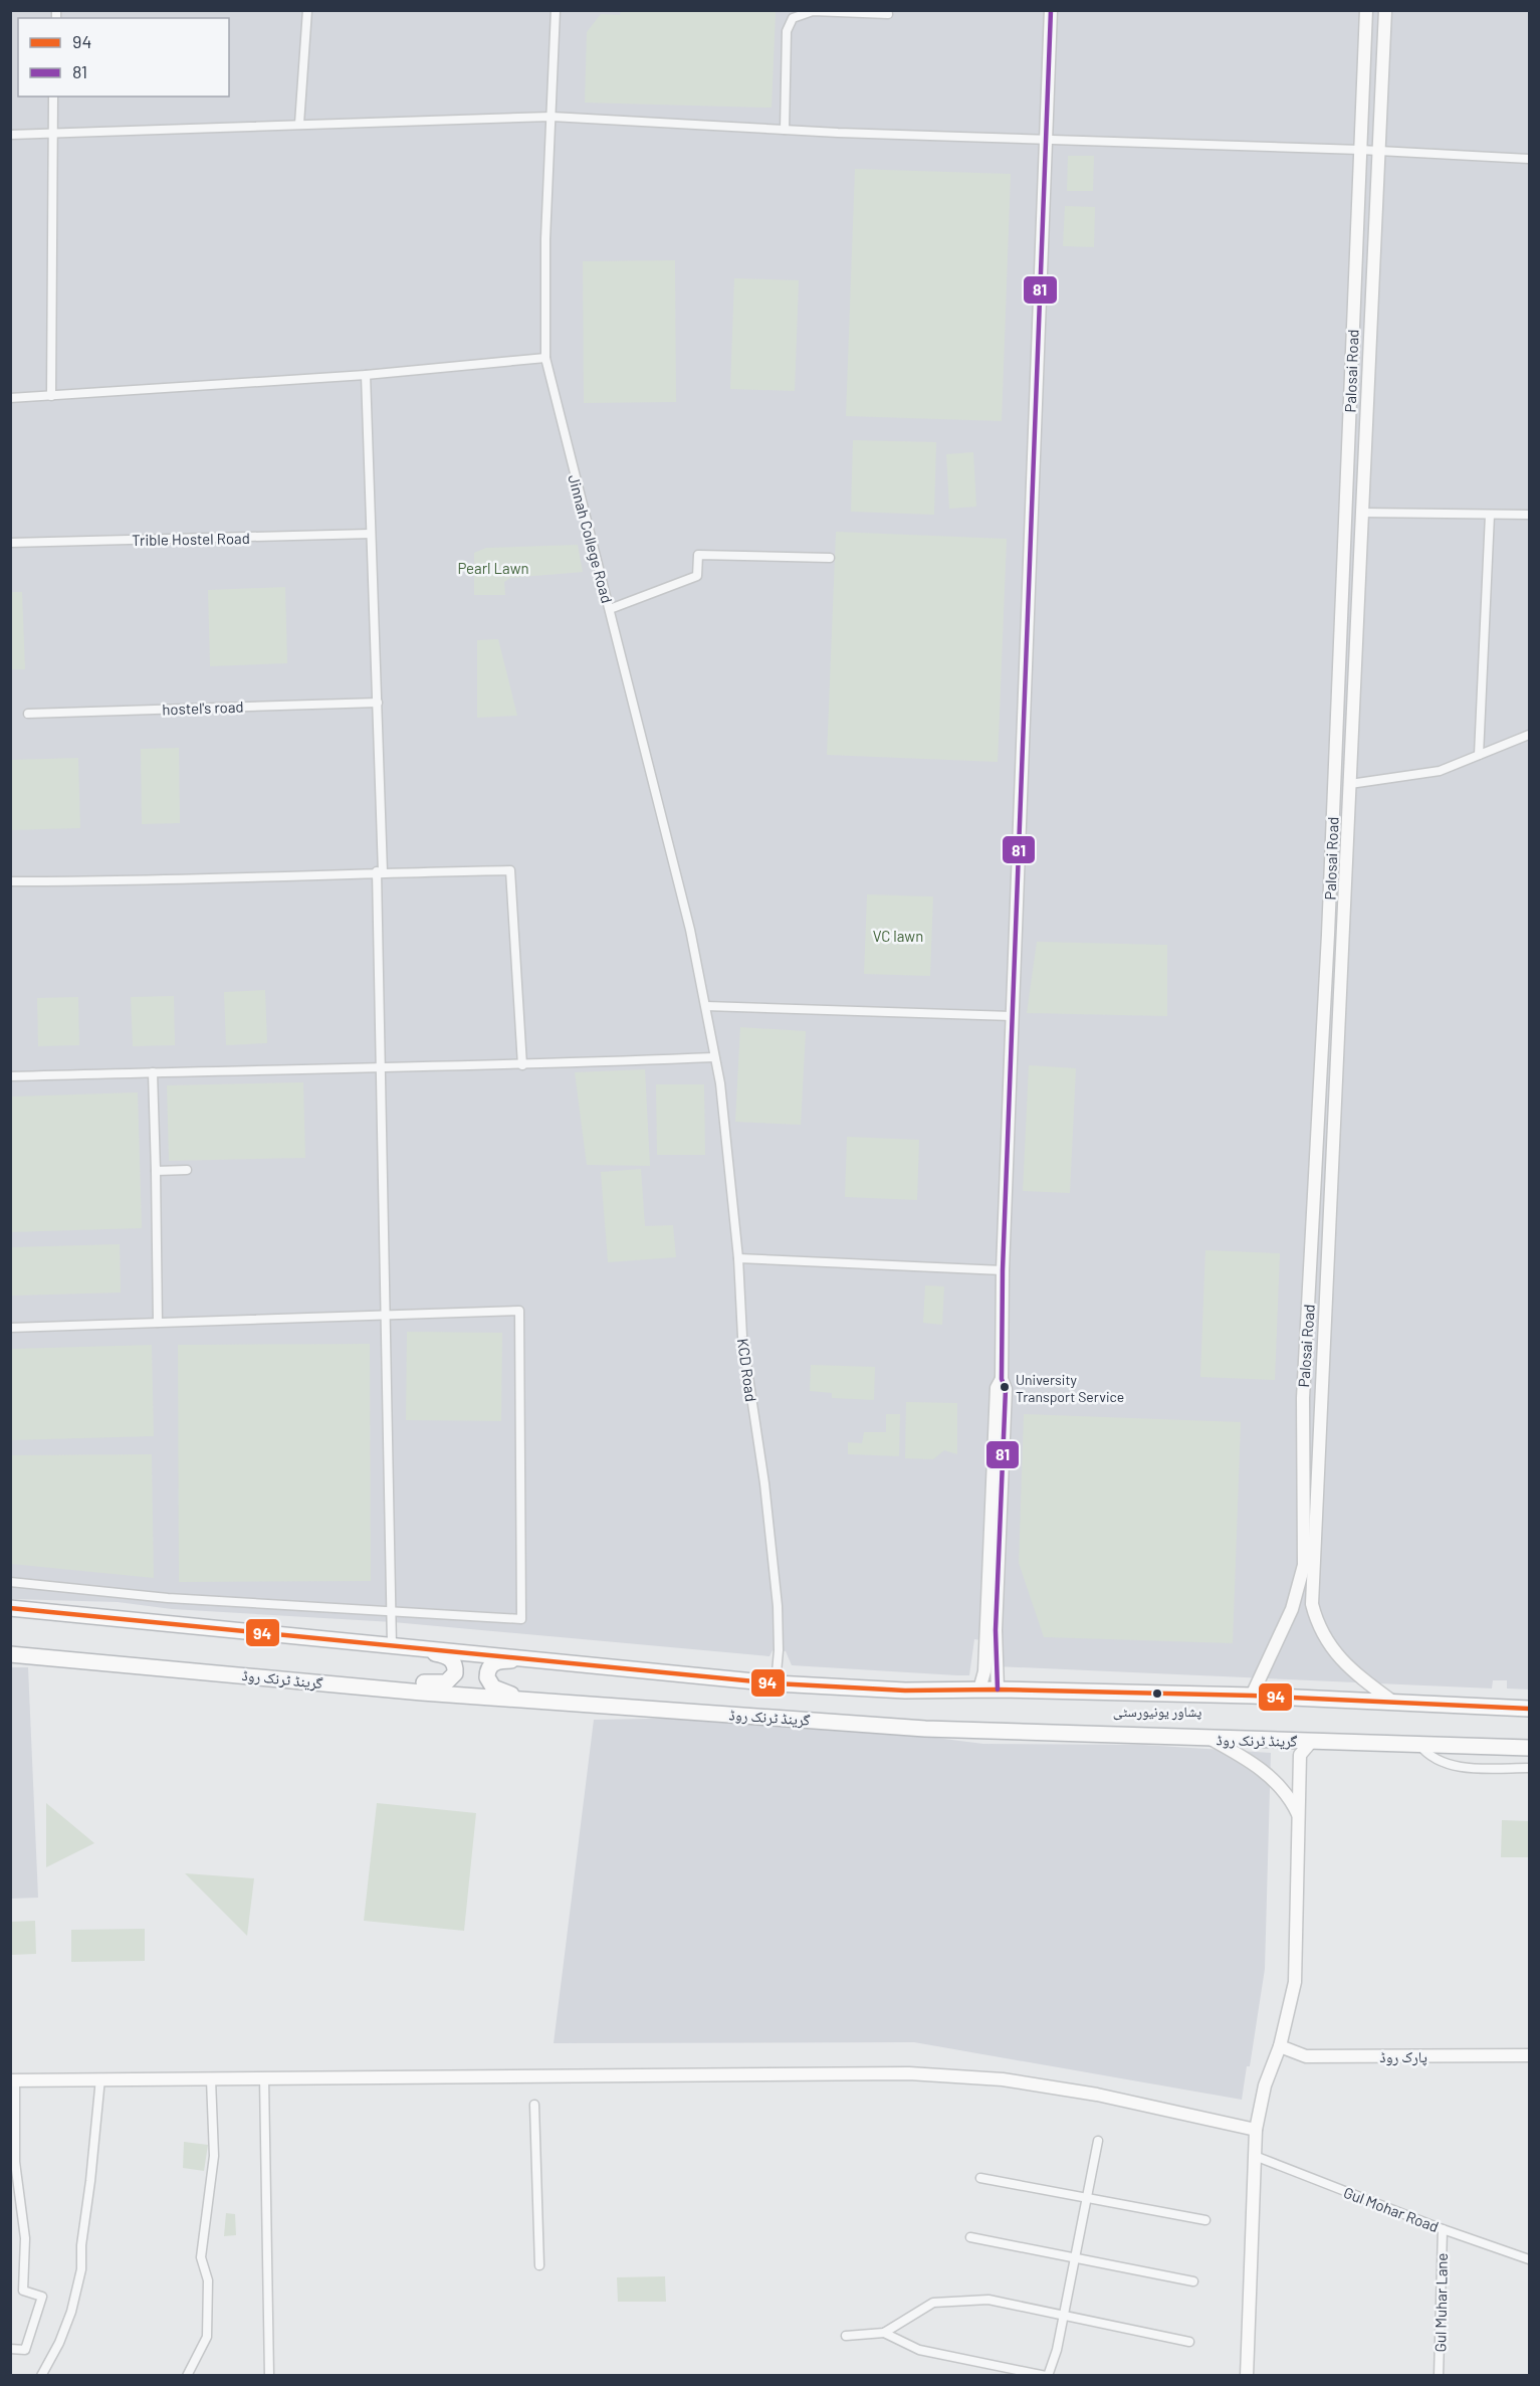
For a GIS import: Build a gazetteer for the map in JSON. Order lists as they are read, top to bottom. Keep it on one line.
{"streets":{"highway":["گرینڈ ٹرنک روڈ"],"street":["Palosai Road","Trible Hostel Road","Jinnah College Road","hostel's road","KCD Road","پارک روڈ","Gul Mohar Road","Gul Muhar Lane"]},"crossings":[["Jinnah College Road","KCD Road"],["Gul Mohar Road","Gul Muhar Lane"]],"parks":["Pearl Lawn","VC lawn"],"places":["University Transport Service","پشاور یونیورسٹی"],"lines":["transit line 81","transit line 94"],"legend":["94","81"]}
